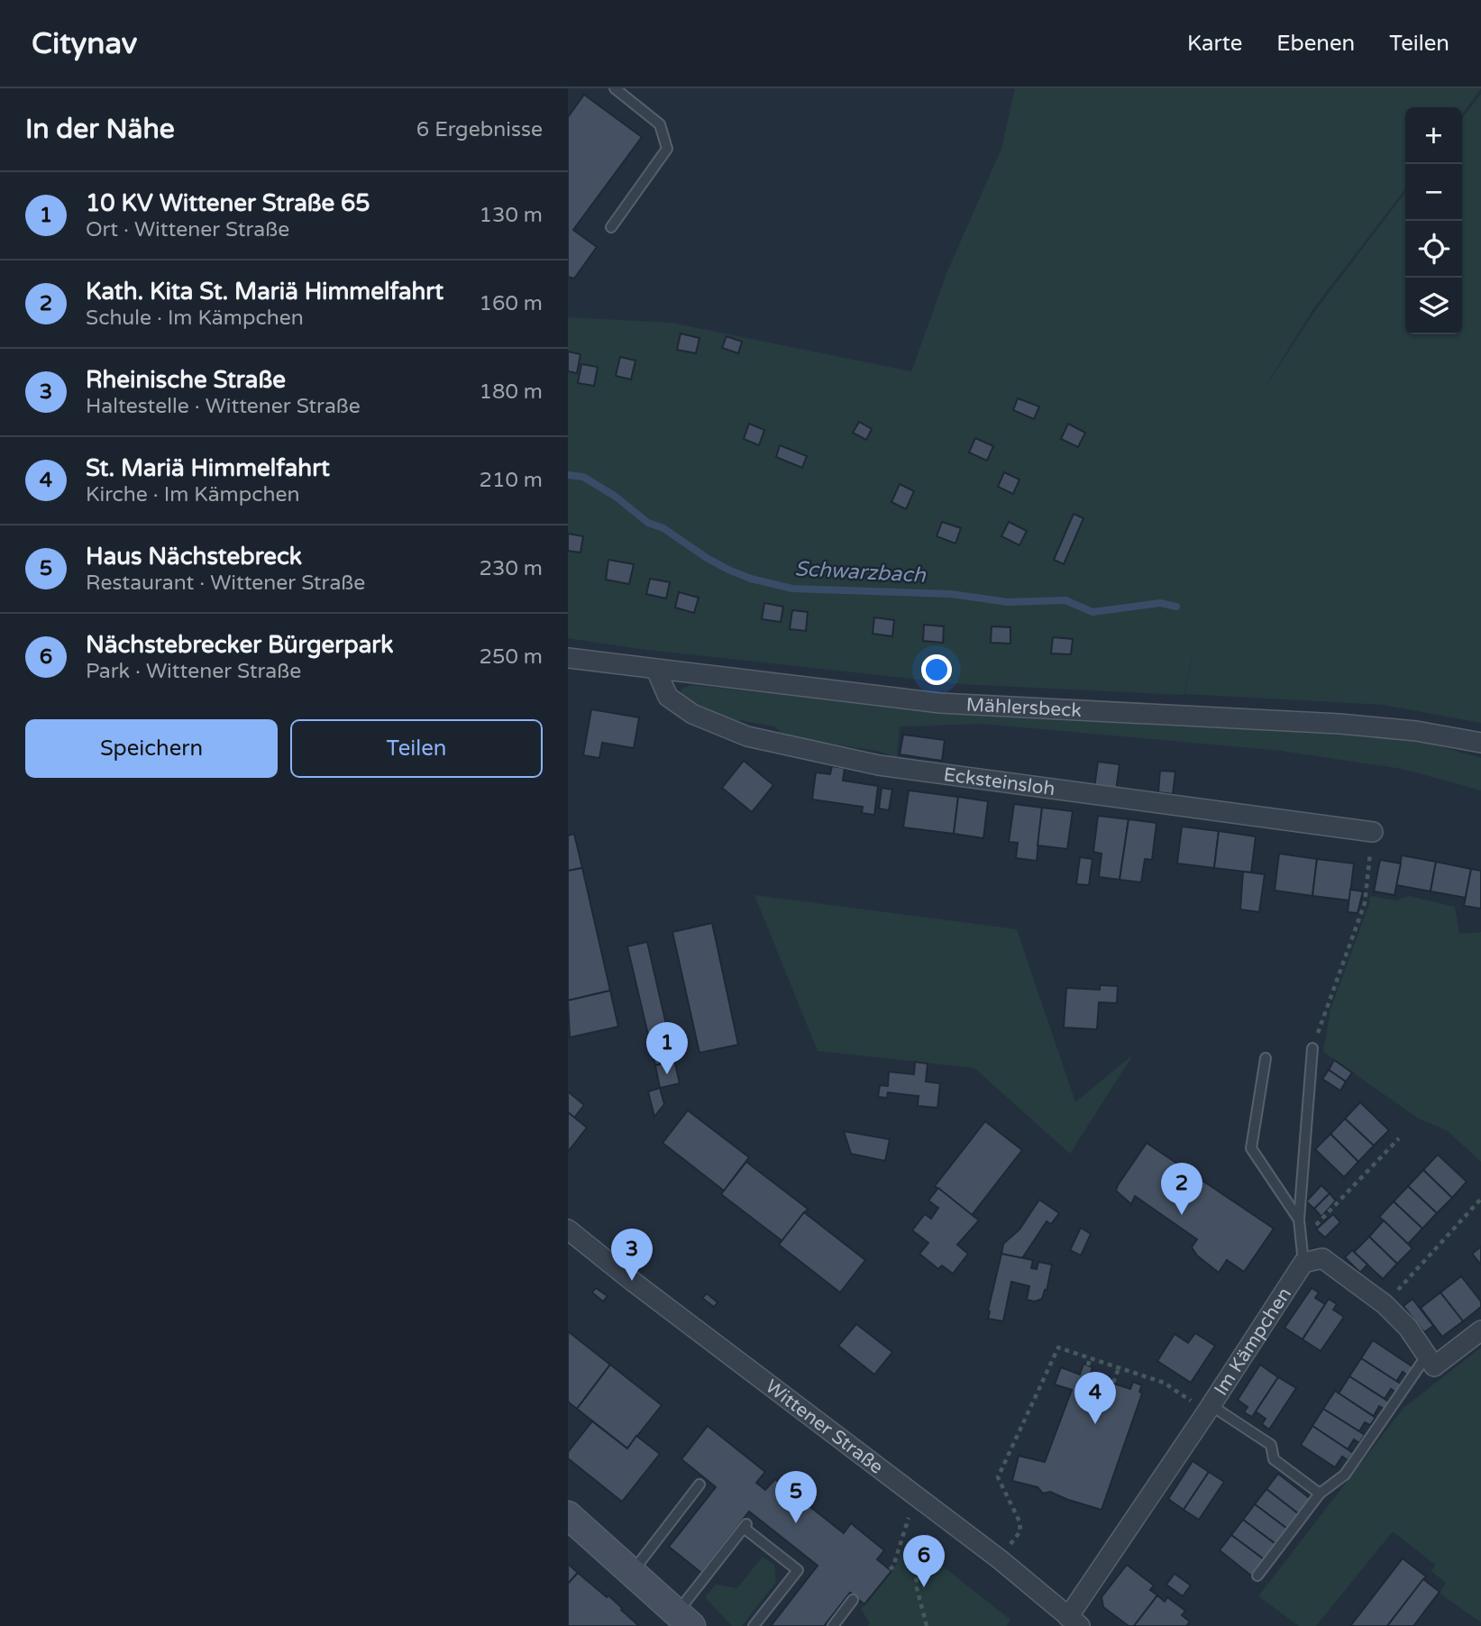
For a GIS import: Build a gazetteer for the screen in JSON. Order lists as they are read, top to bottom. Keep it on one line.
{"streets":{"street":["Mählersbeck","Ecksteinsloh","Im Kämpchen","Wittener Straße"]},"crossings":[["Mählersbeck","Ecksteinsloh"],["Im Kämpchen","Wittener Straße"]],"water":["Schwarzbach"],"page":{"header":"Citynav","nav":["Karte","Ebenen","Teilen"],"heading":["In der Nähe","6 Ergebnisse"],"map_buttons":["+","−"],"list":[{"mark":"1","name":"10 KV Wittener Straße 65","note":"Ort · Wittener Straße","value":"130 m"},{"mark":"2","name":"Kath. Kita St. Mariä Himmelfahrt","note":"Schule · Im Kämpchen","value":"160 m"},{"mark":"3","name":"Rheinische Straße","note":"Haltestelle · Wittener Straße","value":"180 m"},{"mark":"4","name":"St. Mariä Himmelfahrt","note":"Kirche · Im Kämpchen","value":"210 m"},{"mark":"5","name":"Haus Nächstebreck","note":"Restaurant · Wittener Straße","value":"230 m"},{"mark":"6","name":"Nächstebrecker Bürgerpark","note":"Park · Wittener Straße","value":"250 m"}],"buttons":["Speichern","Teilen"],"pins":["1","2","3","4","5","6"]}}
